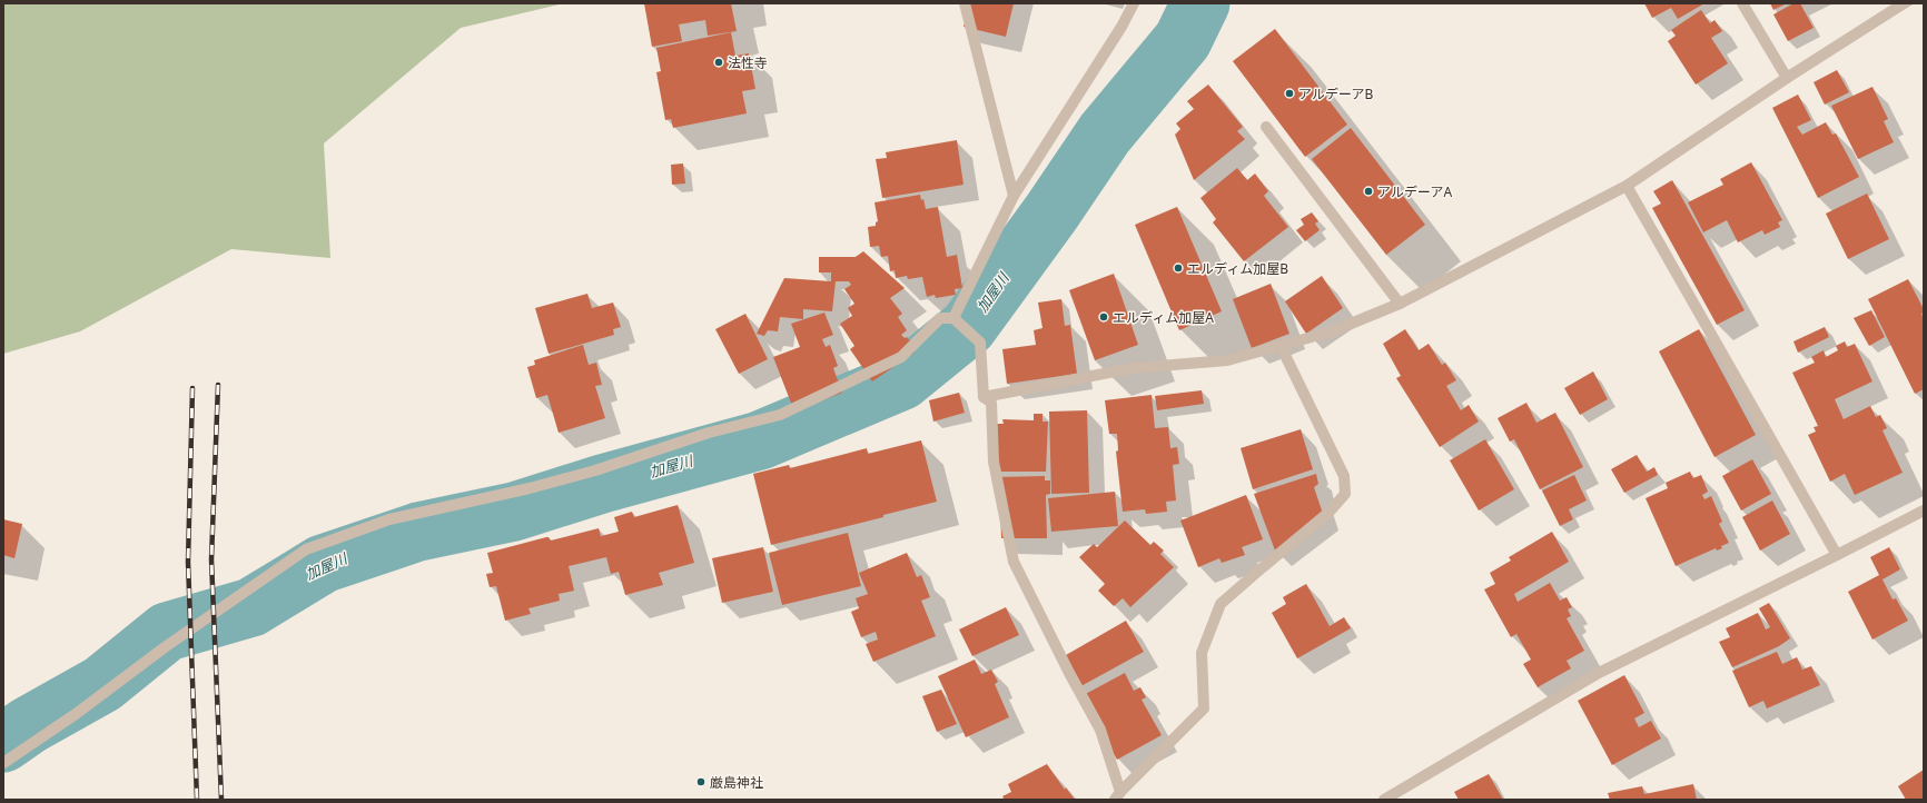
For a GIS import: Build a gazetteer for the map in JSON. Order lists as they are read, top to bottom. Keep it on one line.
{"water":["加屋川"],"places":["法性寺","アルデーアB","アルデーアA","エルディム加屋B","エルディム加屋A","厳島神社"]}
